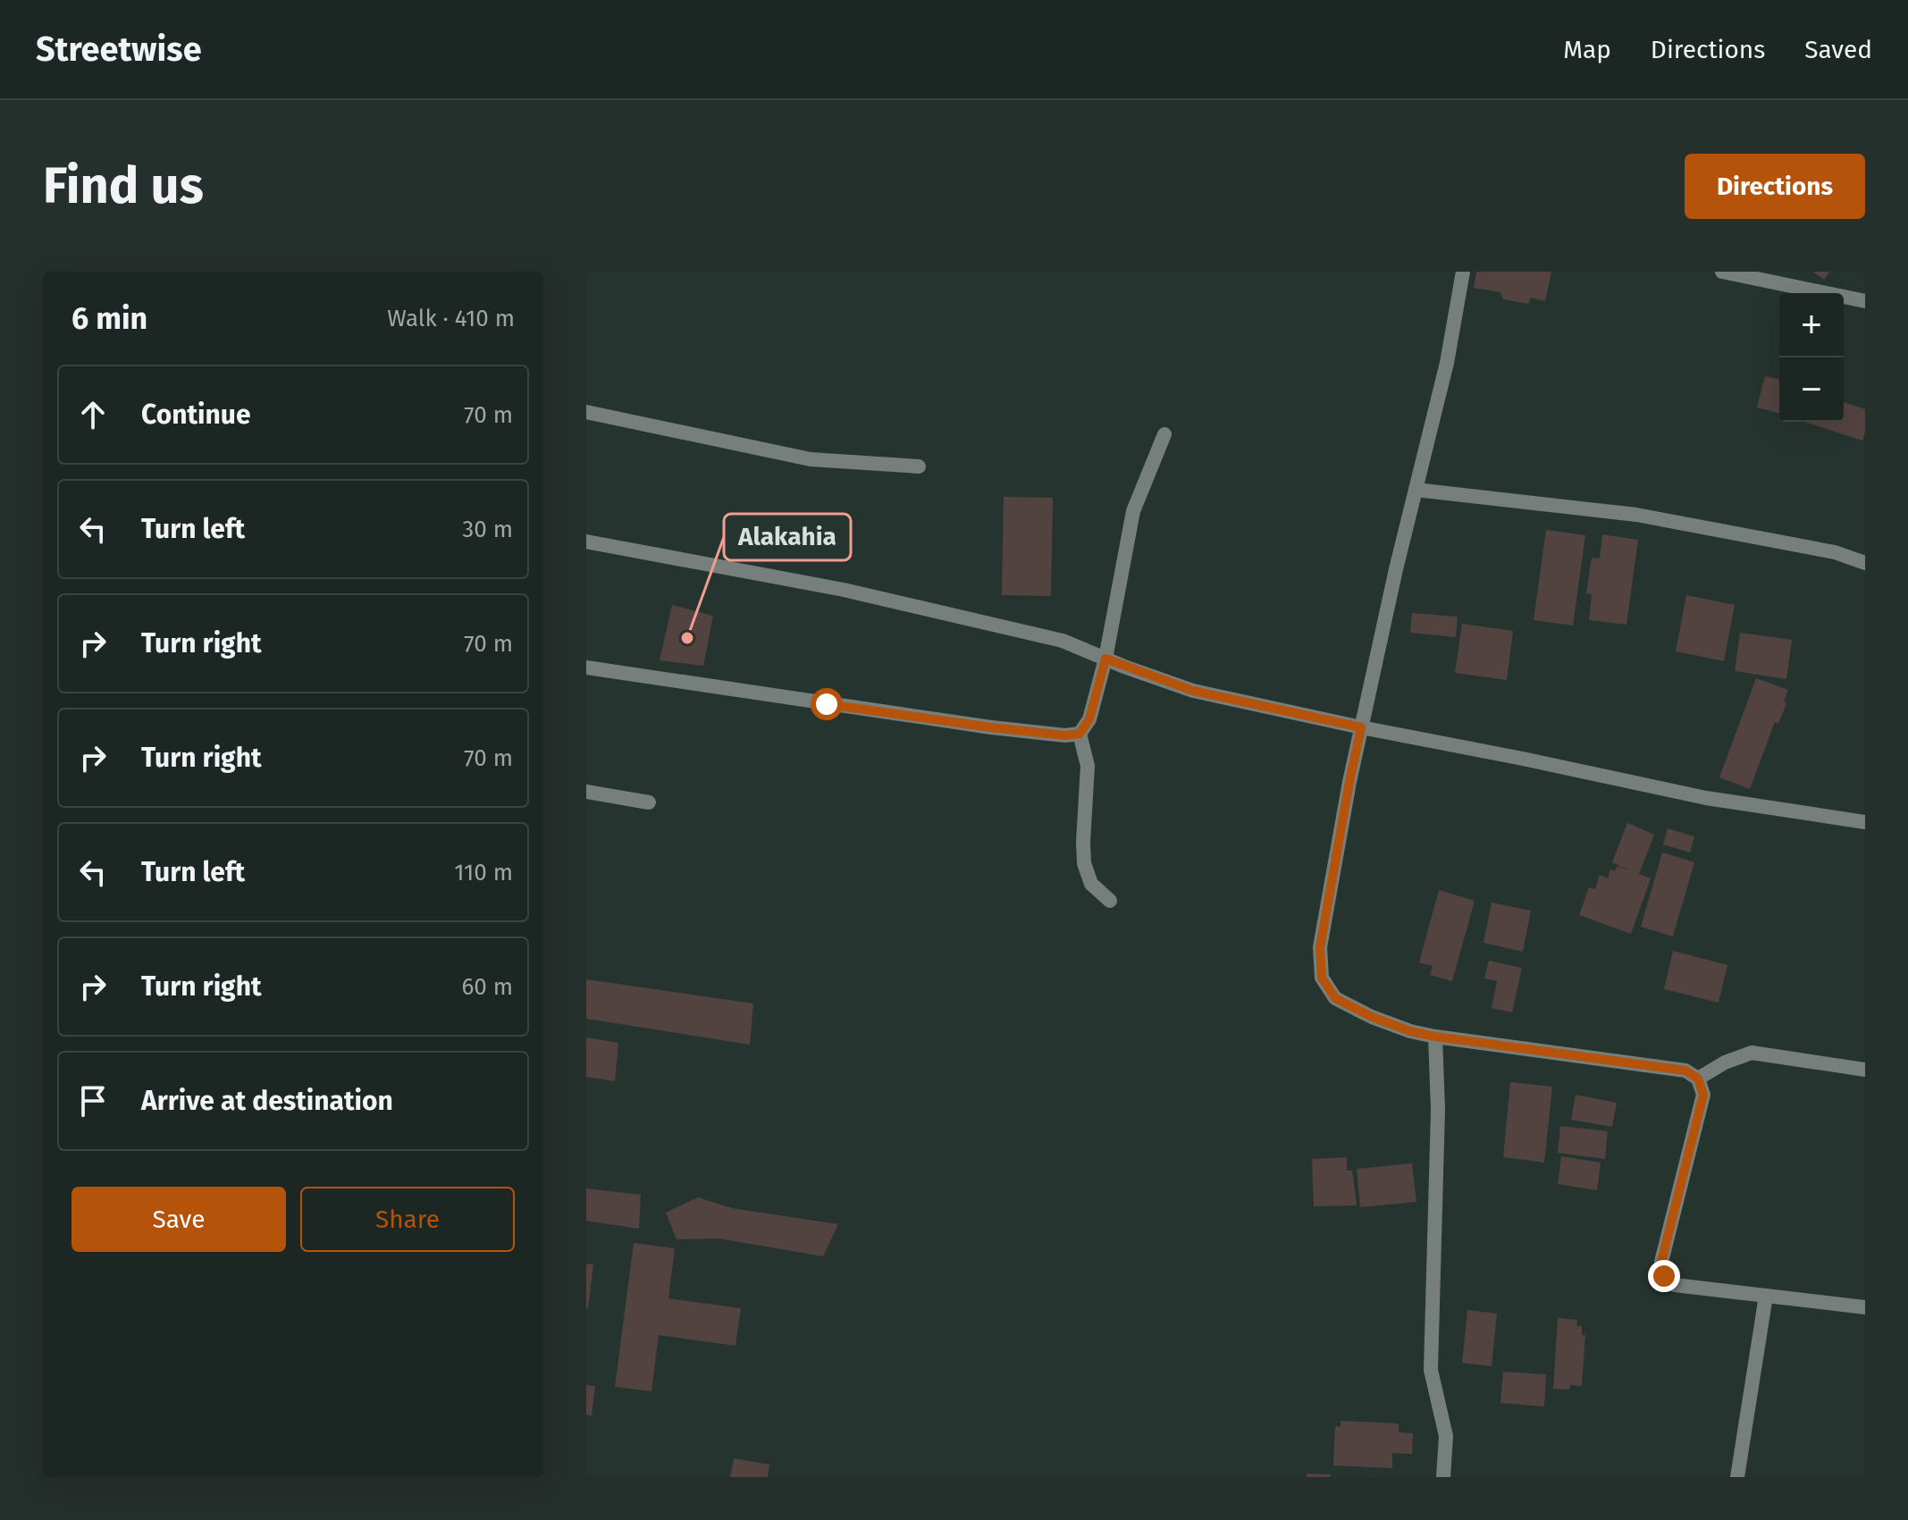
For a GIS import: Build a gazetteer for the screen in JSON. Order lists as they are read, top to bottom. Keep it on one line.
{"places":["Alakahia"],"page":{"header":"Streetwise","nav":["Map","Directions","Saved"],"buttons":["Directions",["Save","Share"]],"title":"Find us","heading":["6 min","Walk · 410 m"],"map_buttons":["+","−"],"list":[["Continue","70 m"],["Turn left","30 m"],["Turn right","70 m"],["Turn right","70 m"],["Turn left","110 m"],["Turn right","60 m"],"Arrive at destination"]}}
